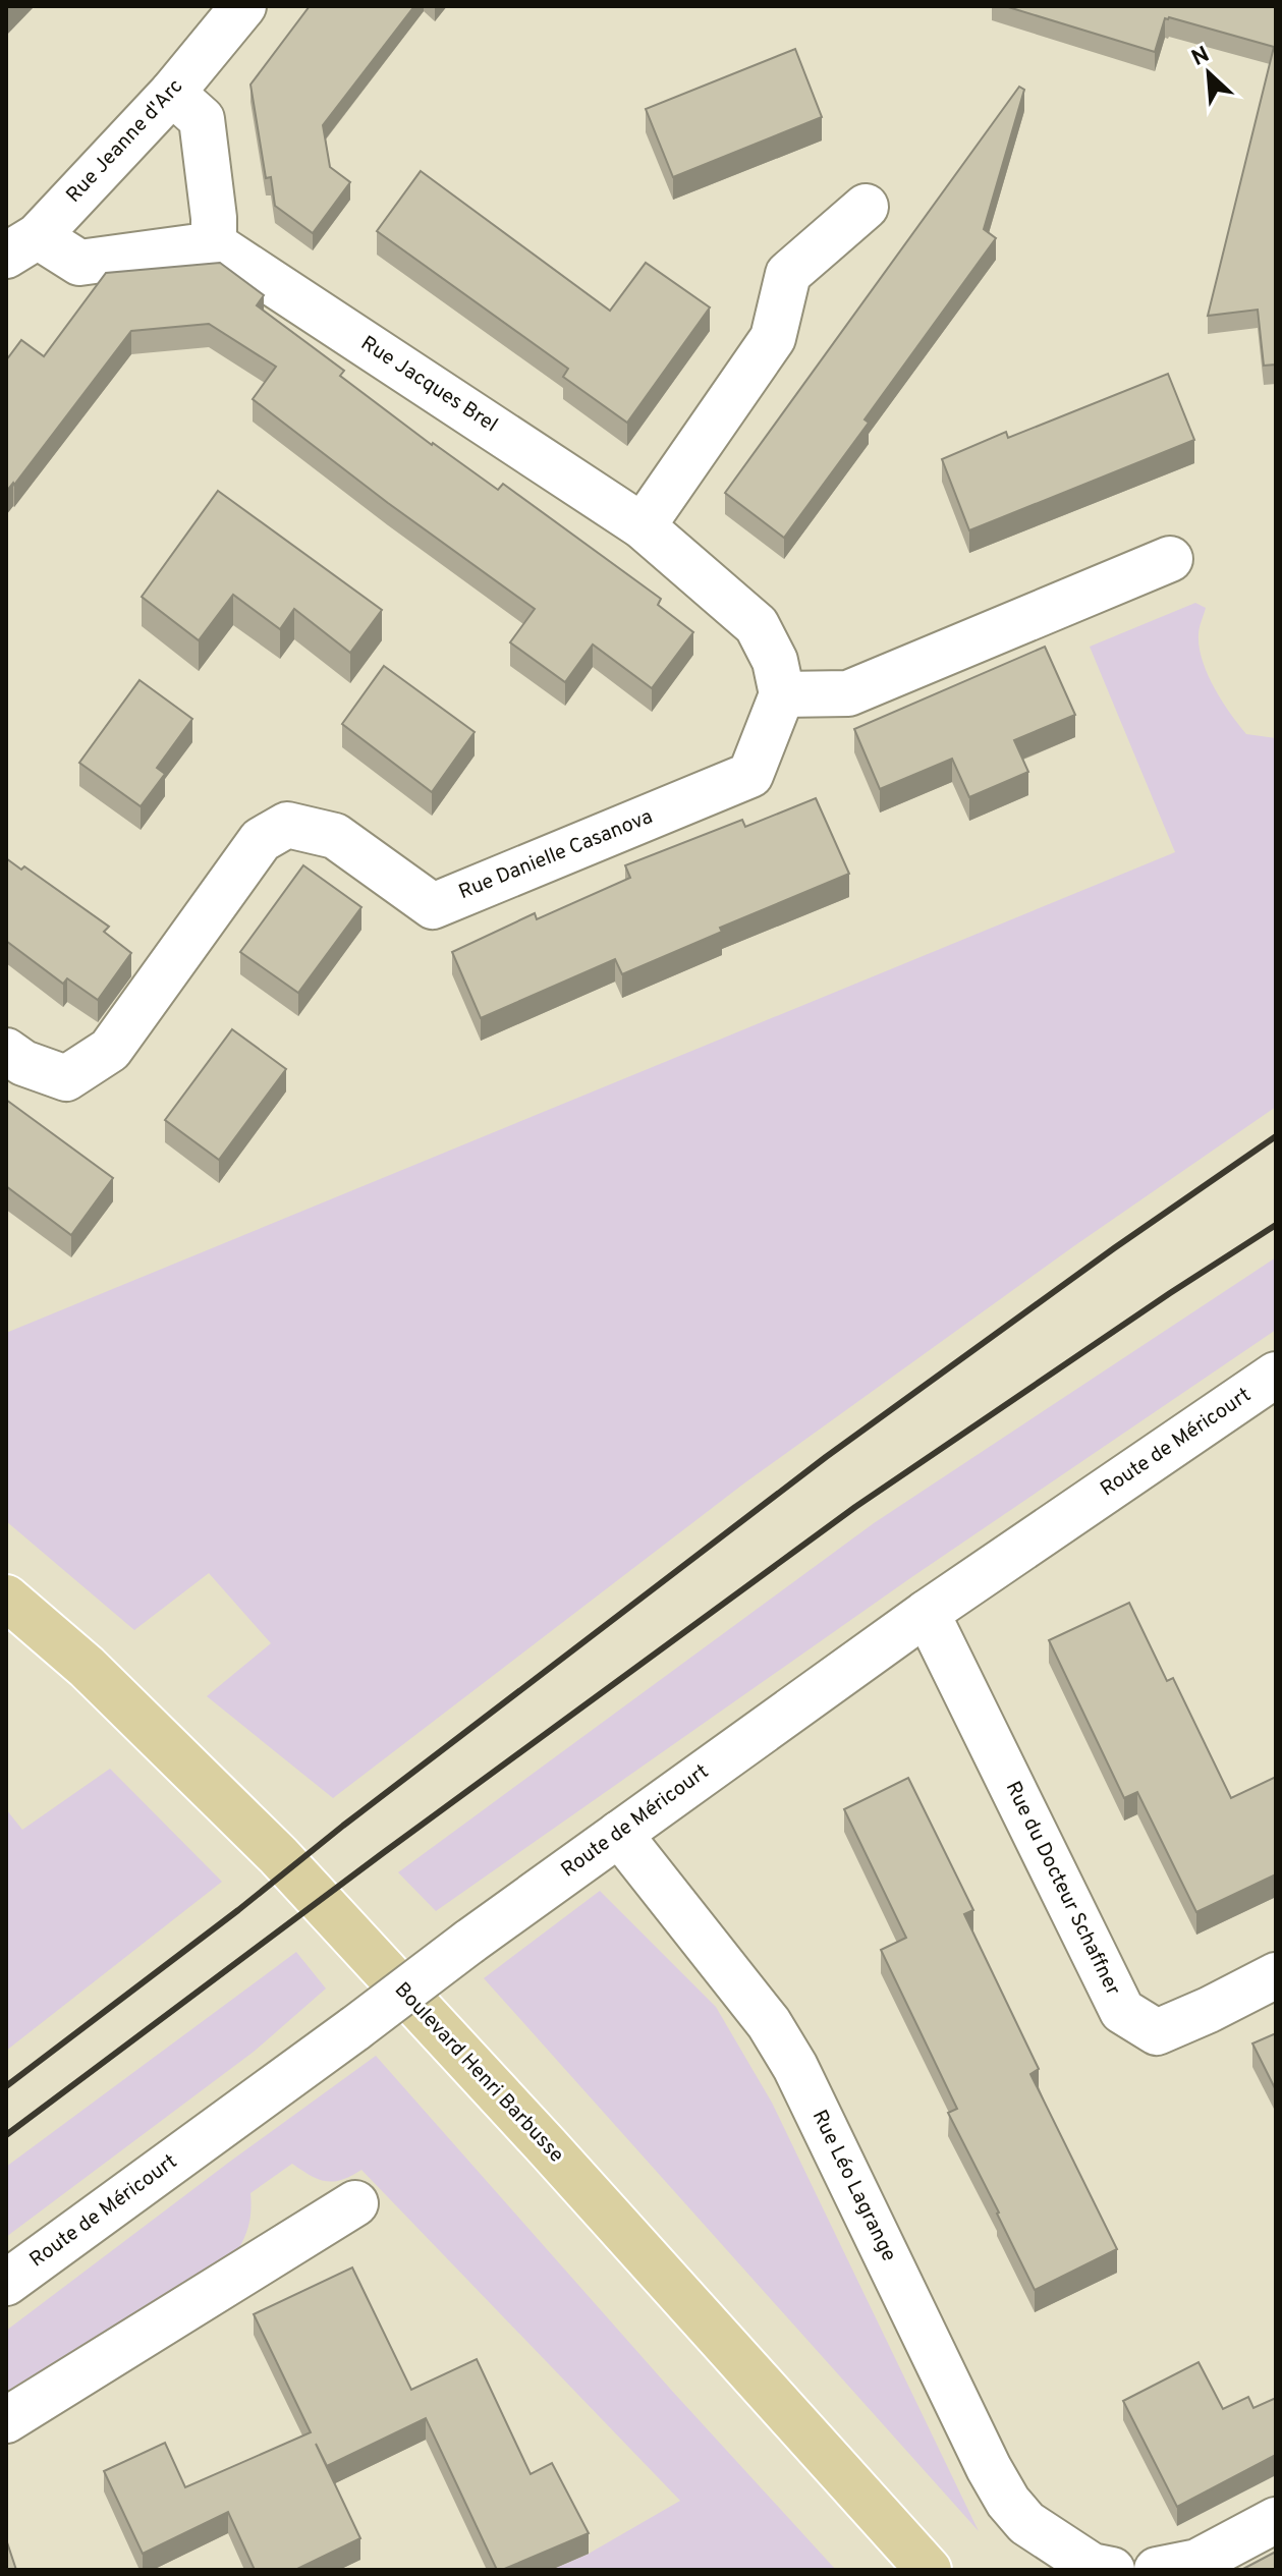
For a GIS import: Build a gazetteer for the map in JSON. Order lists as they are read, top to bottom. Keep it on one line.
{"streets":{"main road":["Boulevard Henri Barbusse"],"street":["Rue Jeanne d'Arc","Rue Jacques Brel","Rue Danielle Casanova","Route de Méricourt","Rue du Docteur Schaffner","Rue Léo Lagrange"]},"crossings":[["Rue Jacques Brel","Rue Danielle Casanova"],["Route de Méricourt","Rue du Docteur Schaffner"],["Route de Méricourt","Rue Léo Lagrange"]],"north":"top left"}
